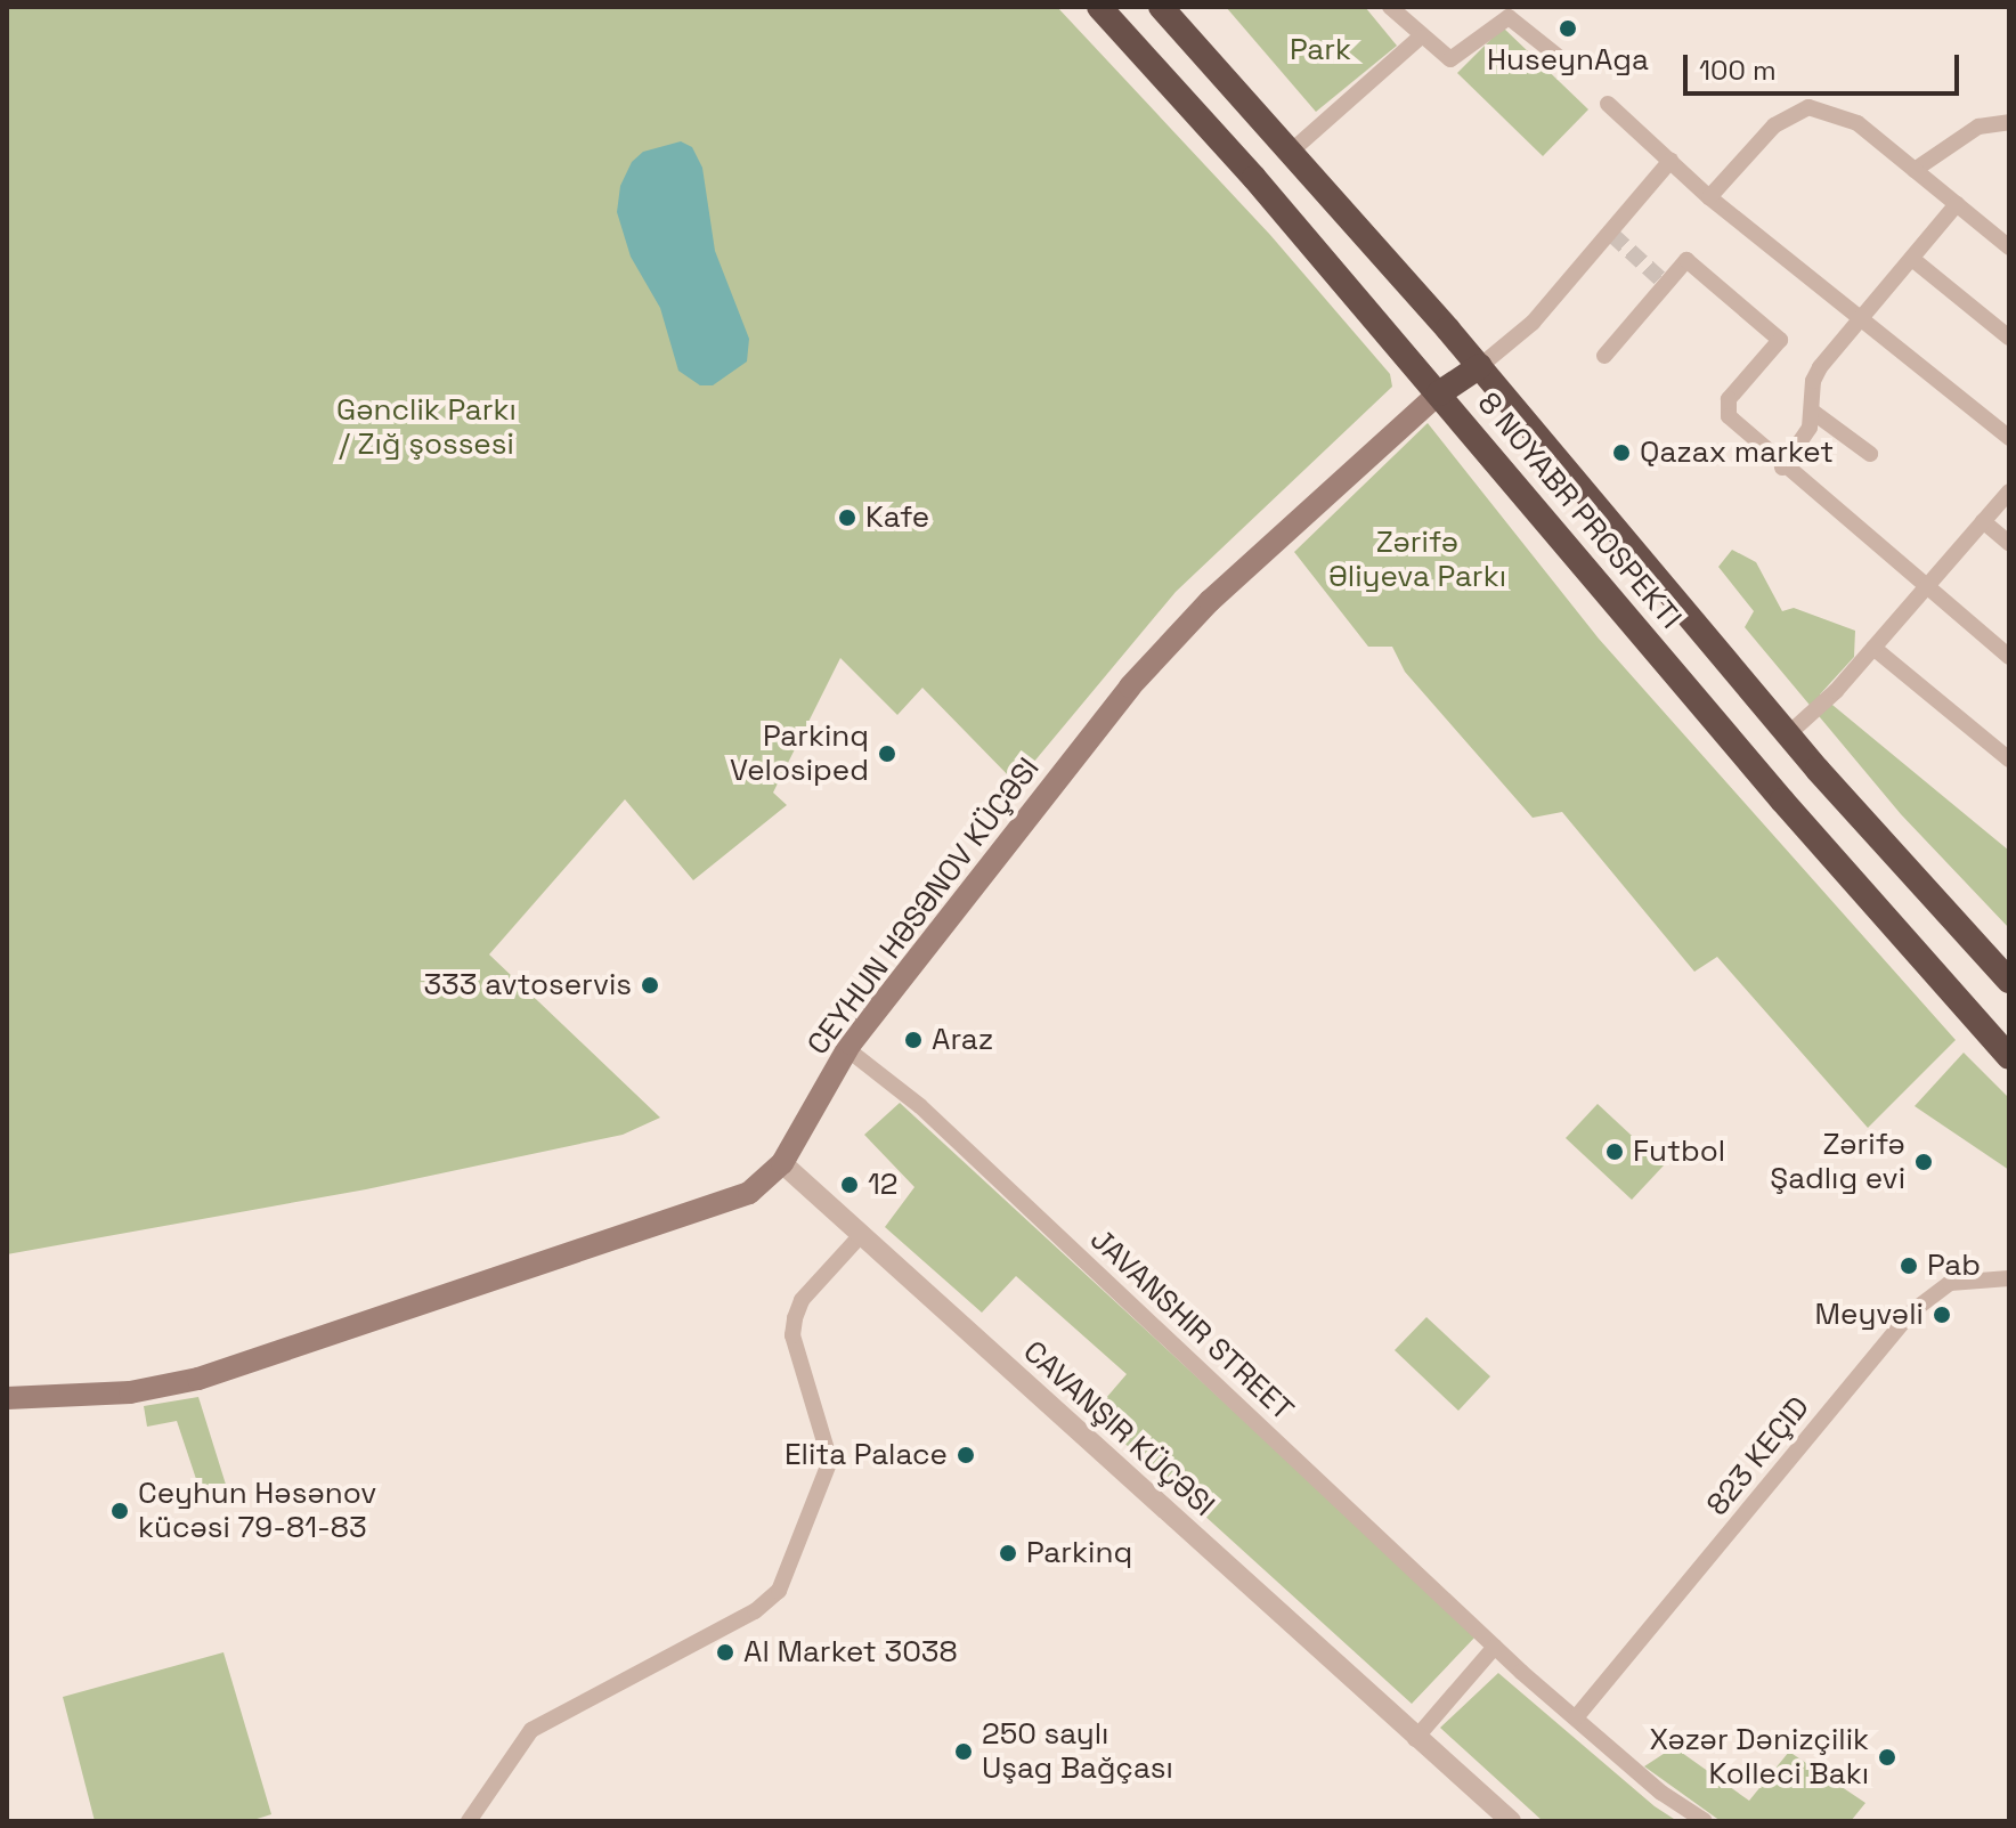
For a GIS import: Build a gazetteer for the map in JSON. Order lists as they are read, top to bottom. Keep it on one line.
{"streets":{"highway":["8 NOYABR PROSPEKTI"],"main road":["CEYHUN HƏSƏNOV KÜÇƏSI"],"street":["JAVANSHIR STREET","CAVANŞIR KÜÇƏSI","823 KEÇID"]},"crossings":[["8 NOYABR PROSPEKTI","CEYHUN HƏSƏNOV KÜÇƏSI"],["CEYHUN HƏSƏNOV KÜÇƏSI","JAVANSHIR STREET"],["CEYHUN HƏSƏNOV KÜÇƏSI","CAVANŞIR KÜÇƏSI"]],"parks":["Park","Gənclik Parkı / Zığ şossesi","Zərifə Əliyeva Parkı"],"places":["HuseynAga","Qazax market","Kafe","Parkinq Velosiped","333 avtoservis","Araz","Futbol","Zərifə Şadlıg evi","12","Pab","Meyvəli","Elita Palace","Ceyhun Həsənov kücəsi 79-81-83","Parkinq","Al Market 3038","250 saylı Uşag Bağçası","Xəzər Dənizçilik Kolleci Bakı"],"scale_bar":"100 m"}
